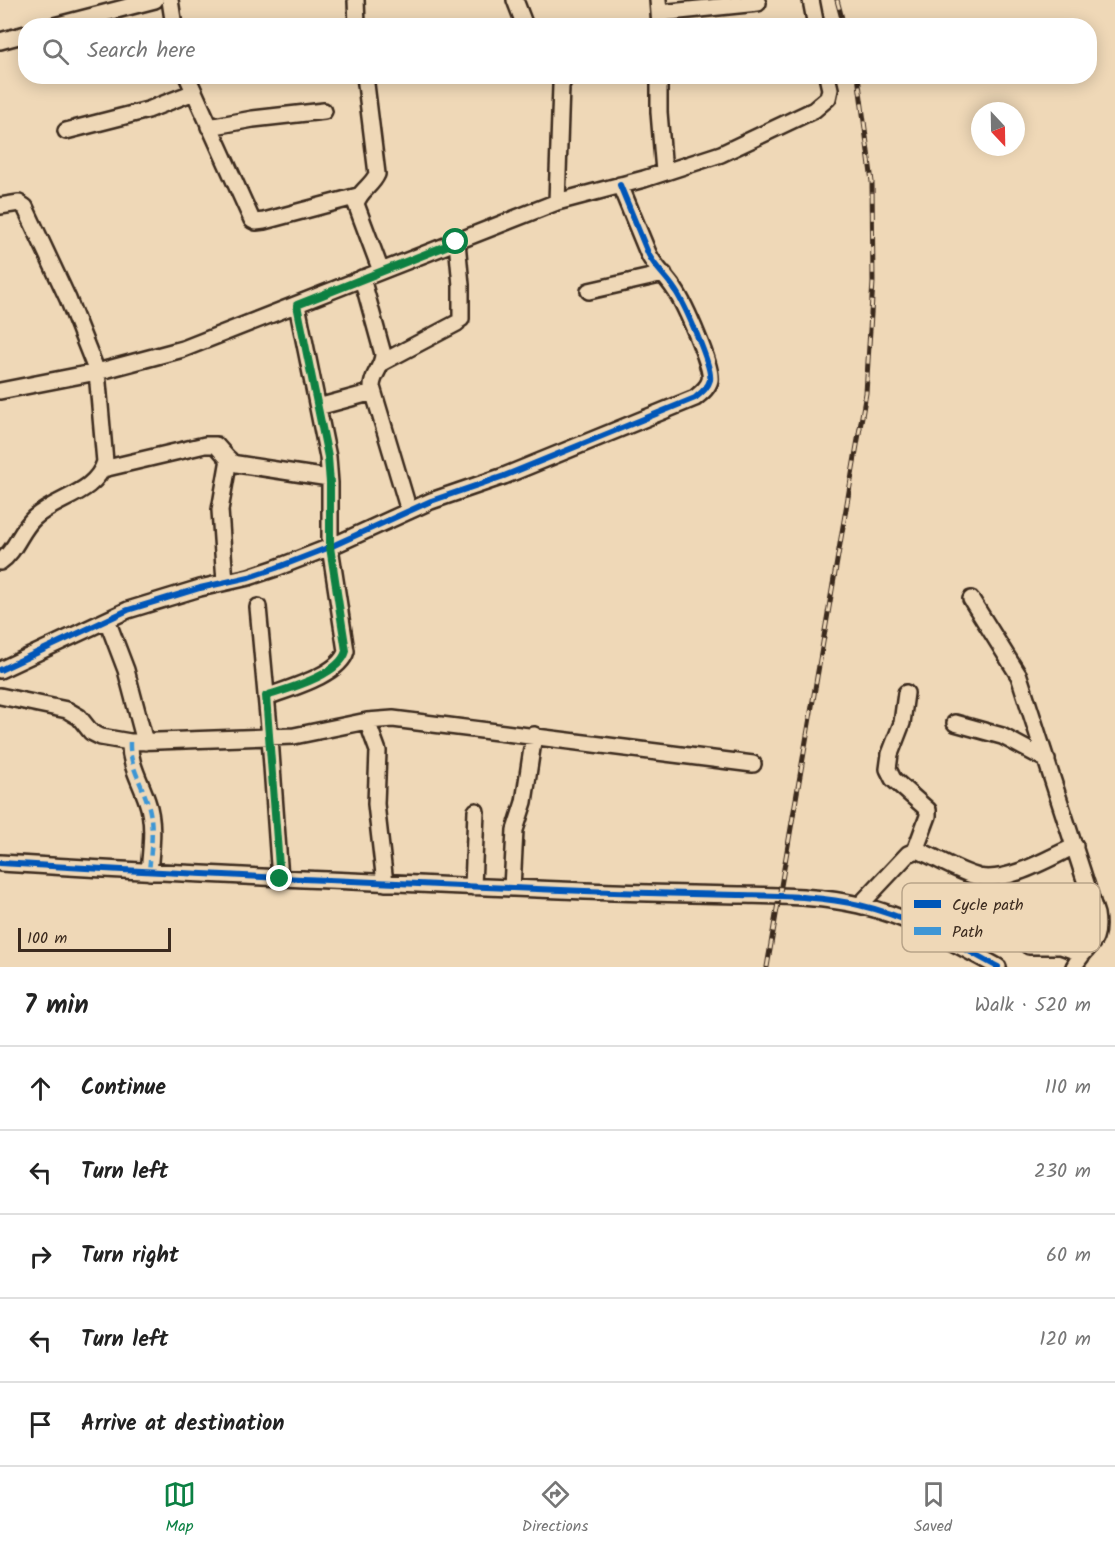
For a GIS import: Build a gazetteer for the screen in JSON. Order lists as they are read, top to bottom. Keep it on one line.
{"legend":["Cycle path","Path"],"scale_bar":"100 m","north":"bottom","page":{"search":"Search here","scale":"100 m","heading":["7 min","Walk · 520 m"],"list":[["Continue","110 m"],["Turn left","230 m"],["Turn right","60 m"],["Turn left","120 m"],"Arrive at destination"],"nav":["Map","Directions","Saved"]}}
